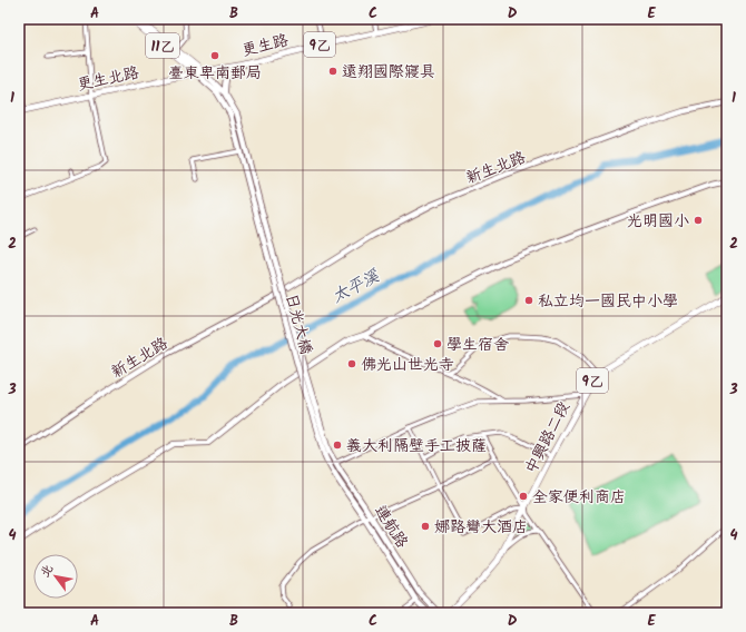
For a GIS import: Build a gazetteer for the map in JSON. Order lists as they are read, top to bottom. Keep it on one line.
{"streets":{"main road":["更生路","9乙","11乙","更生北路","中興路二段"],"street":["新生北路","日光大橋","連航路"]},"crossings":[["更生路","11乙"],["更生路","更生北路"],["11乙","更生北路"],["日光大橋","連航路"]],"water":["太平溪"],"places":["臺東卑南郵局","遠翔國際寢具","光明國小","私立均一國民中小學","學生宿舍","佛光山世光寺","義大利隔壁手工披薩","全家便利商店","娜路彎大酒店"],"north":"top left","grid":{"columns":["A","B","C","D","E"],"rows":["1","2","3","4"]}}
